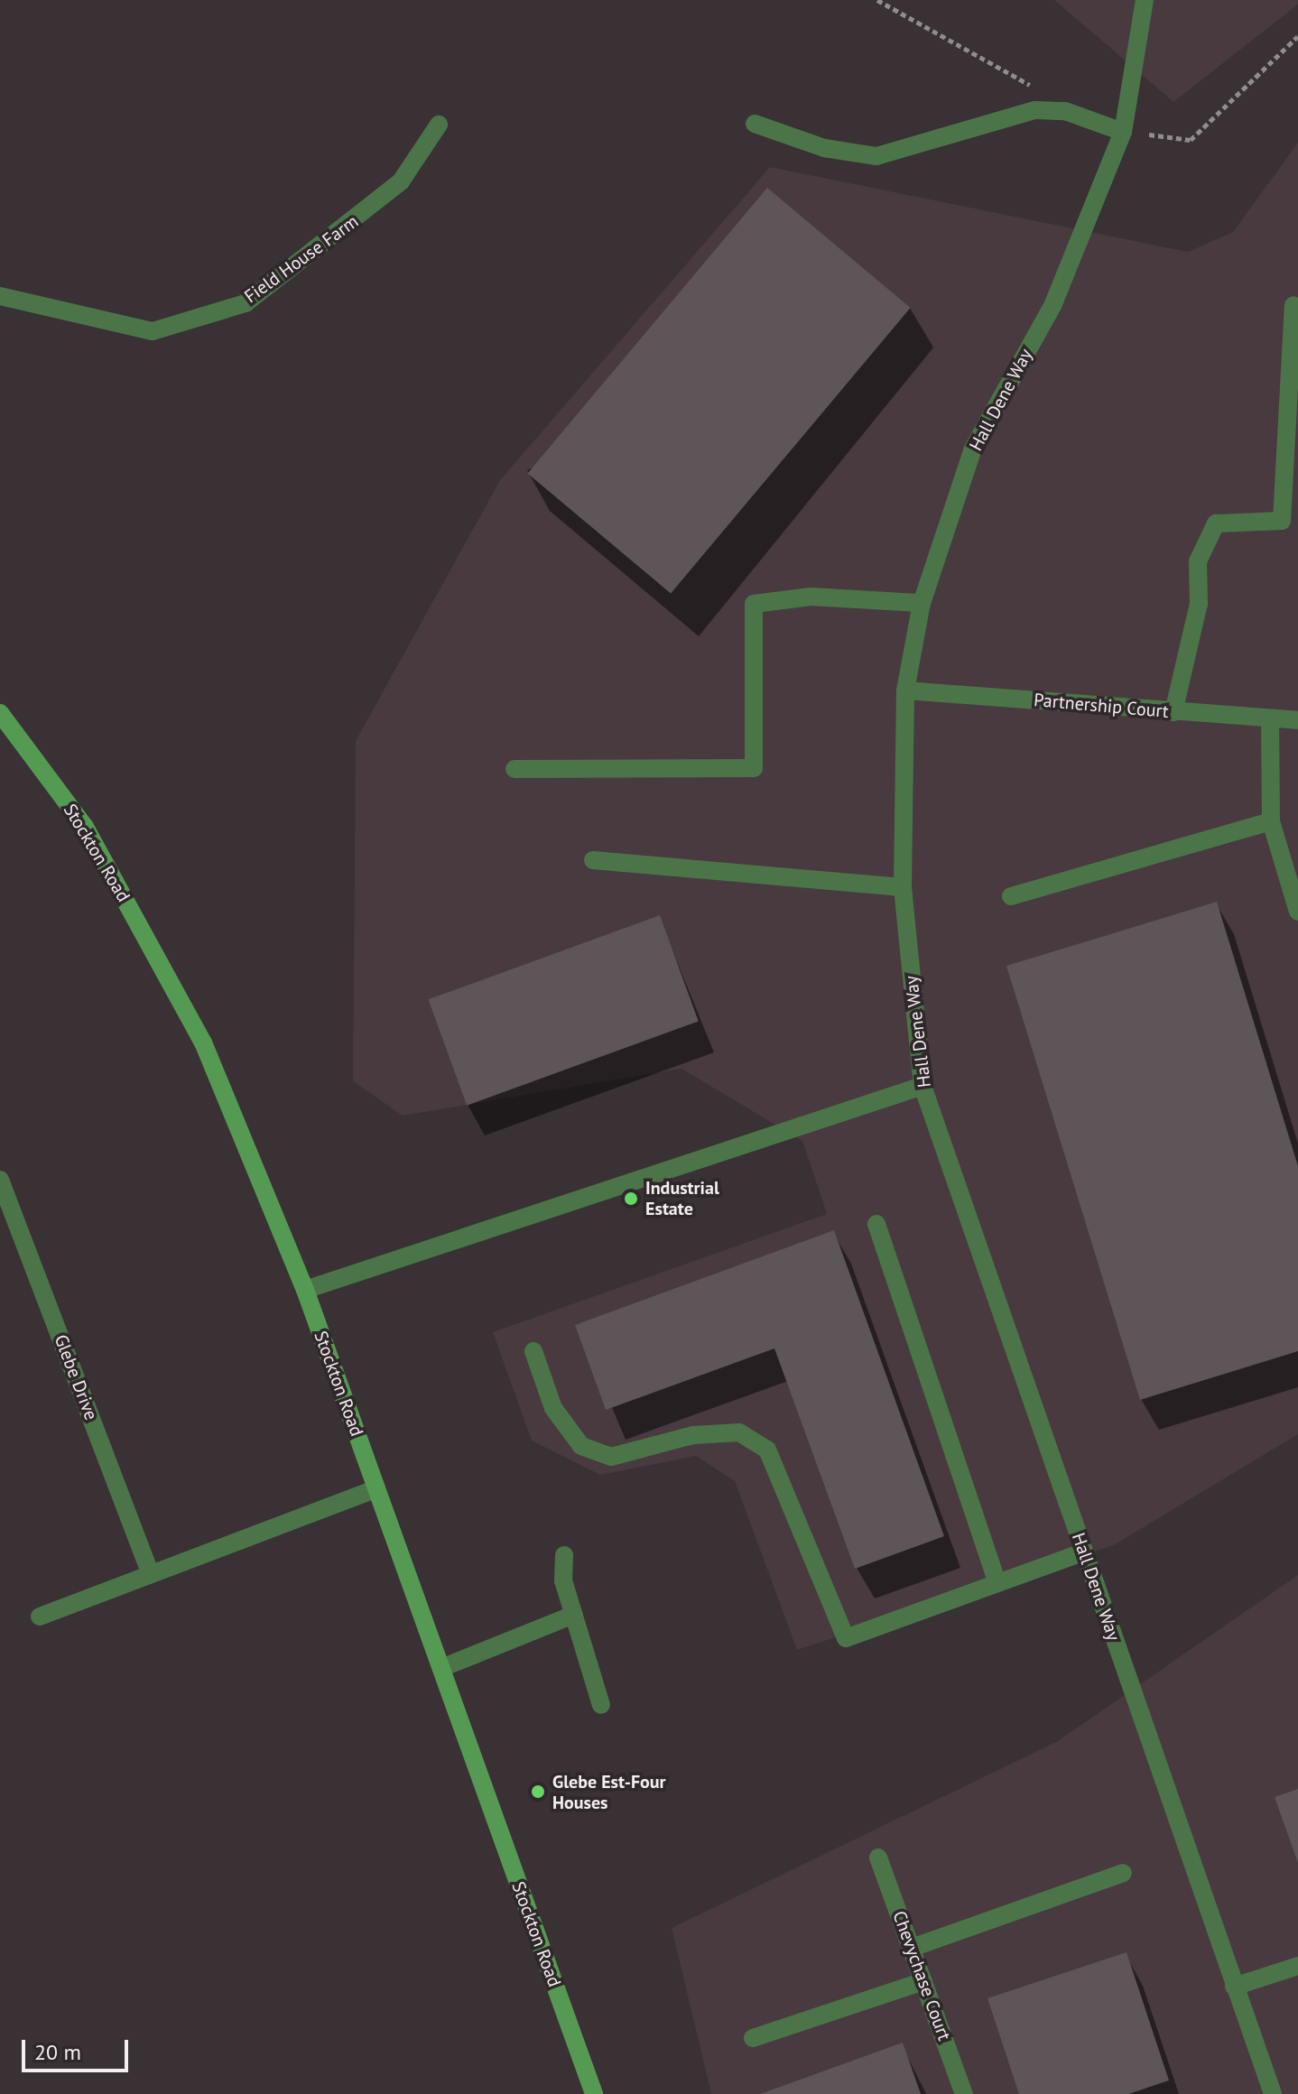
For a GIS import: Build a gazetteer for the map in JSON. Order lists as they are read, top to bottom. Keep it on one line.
{"streets":{"main road":["Stockton Road"],"street":["Field House Farm","Hall Dene Way","Partnership Court","Glebe Drive","Chevychase Court"]},"crossings":[["Hall Dene Way","Partnership Court"]],"places":["Industrial Estate","Glebe Est-Four Houses"],"scale_bar":"20 m"}
